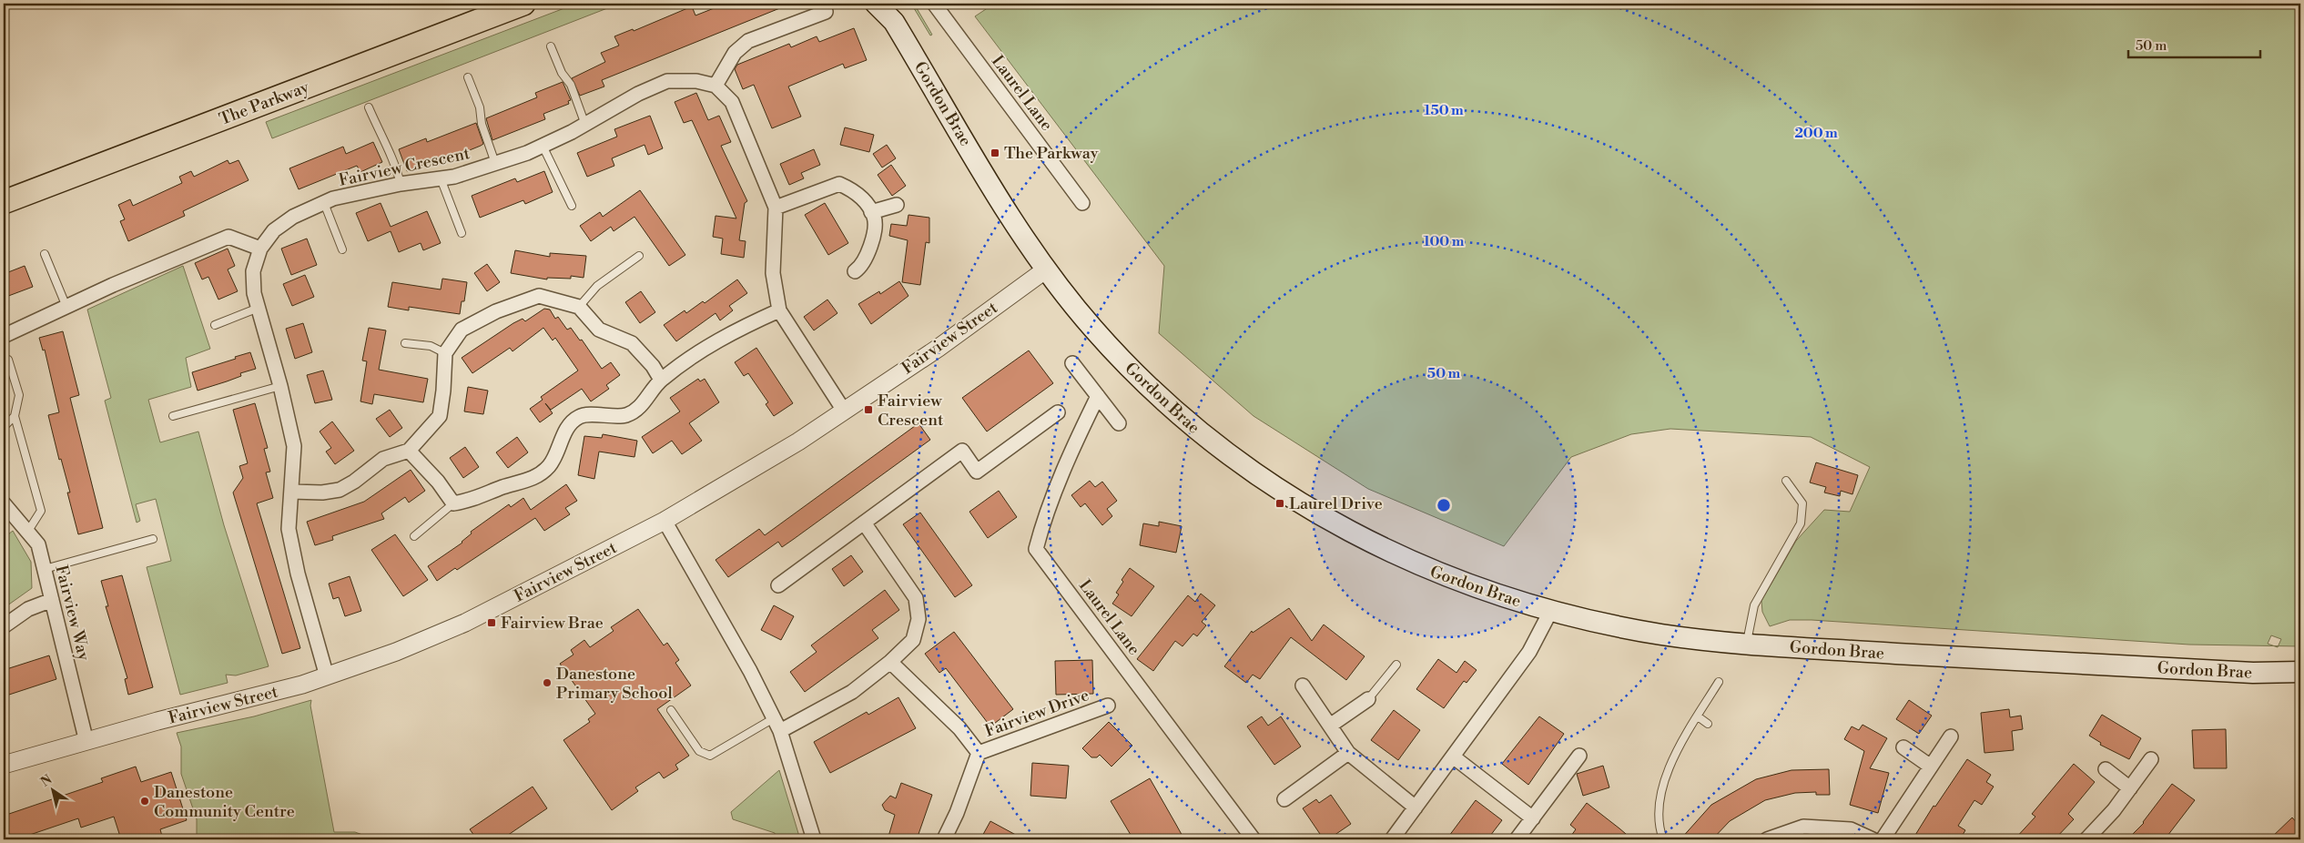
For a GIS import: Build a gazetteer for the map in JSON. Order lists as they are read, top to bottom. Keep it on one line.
{"streets":{"main road":["The Parkway","Gordon Brae"],"street":["Laurel Lane","Fairview Crescent","Fairview Street","Fairview Way","Fairview Drive"]},"crossings":[["Gordon Brae","Fairview Street"],["Fairview Crescent","Fairview Street"],["Fairview Street","Fairview Way"]],"places":{"transit":["The Parkway","Fairview Crescent","Laurel Drive","Fairview Brae"],"other":["Danestone Primary School","Danestone Community Centre"]},"scale_bar":"50 m","north":"top left","rings":["150 m","200 m","100 m","50 m"]}
